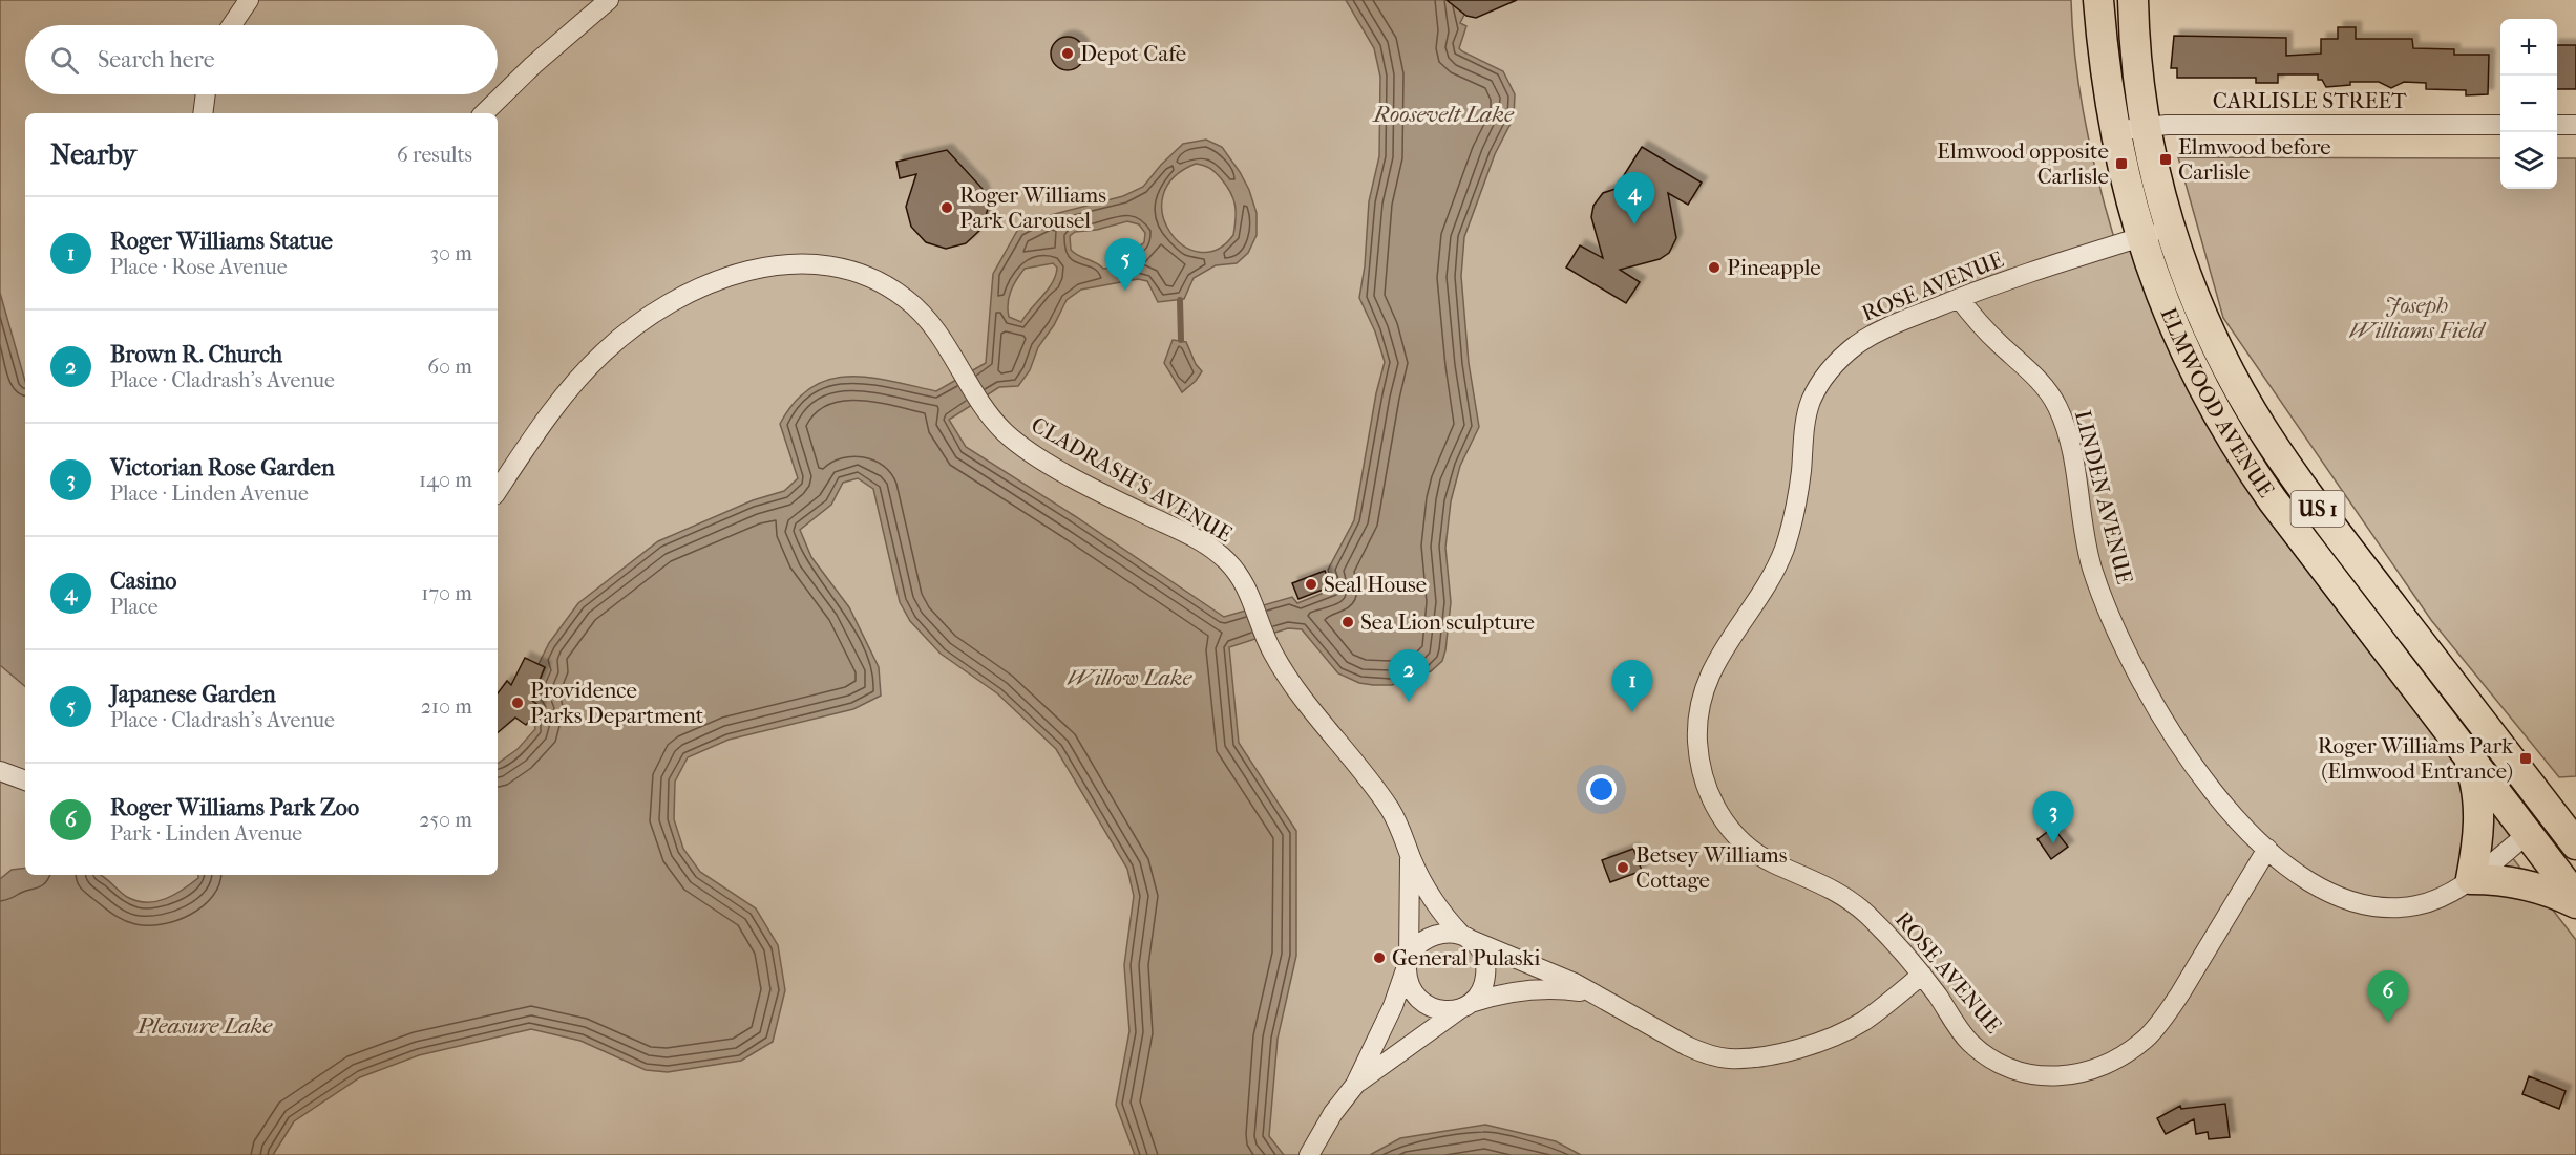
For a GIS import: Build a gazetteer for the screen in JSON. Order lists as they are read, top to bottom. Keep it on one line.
{"streets":{"main road":["ELMWOOD AVENUE","US 1"],"street":["CARLISLE STREET","ROSE AVENUE","CLADRASH'S AVENUE","LINDEN AVENUE"]},"crossings":[["CARLISLE STREET","ELMWOOD AVENUE"],["ROSE AVENUE","ELMWOOD AVENUE"],["ROSE AVENUE","LINDEN AVENUE"],["ELMWOOD AVENUE","LINDEN AVENUE"]],"water":["Roosevelt Lake","Willow Lake","Pleasure Lake"],"parks":["Joseph Williams Field"],"places":{"other":["Depot Cafe","Roger Williams Park Carousel","Pineapple","Seal House","Sea Lion sculpture","Providence Parks Department","Betsey Williams Cottage","General Pulaski"],"transit":["Elmwood before Carlisle","Elmwood opposite Carlisle","Roger Williams Park (Elmwood Entrance)"]},"page":{"map_buttons":["+","−"],"search":"Search here","heading":["Nearby","6 results"],"pins":["4","5","2","1","3","6"],"list":[{"mark":"1","name":"Roger Williams Statue","note":"Place · Rose Avenue","value":"30 m"},{"mark":"2","name":"Brown R. Church","note":"Place · Cladrash's Avenue","value":"60 m"},{"mark":"3","name":"Victorian Rose Garden","note":"Place · Linden Avenue","value":"140 m"},{"mark":"4","name":"Casino","note":"Place","value":"170 m"},{"mark":"5","name":"Japanese Garden","note":"Place · Cladrash's Avenue","value":"210 m"},{"mark":"6","name":"Roger Williams Park Zoo","note":"Park · Linden Avenue","value":"250 m"}]}}
